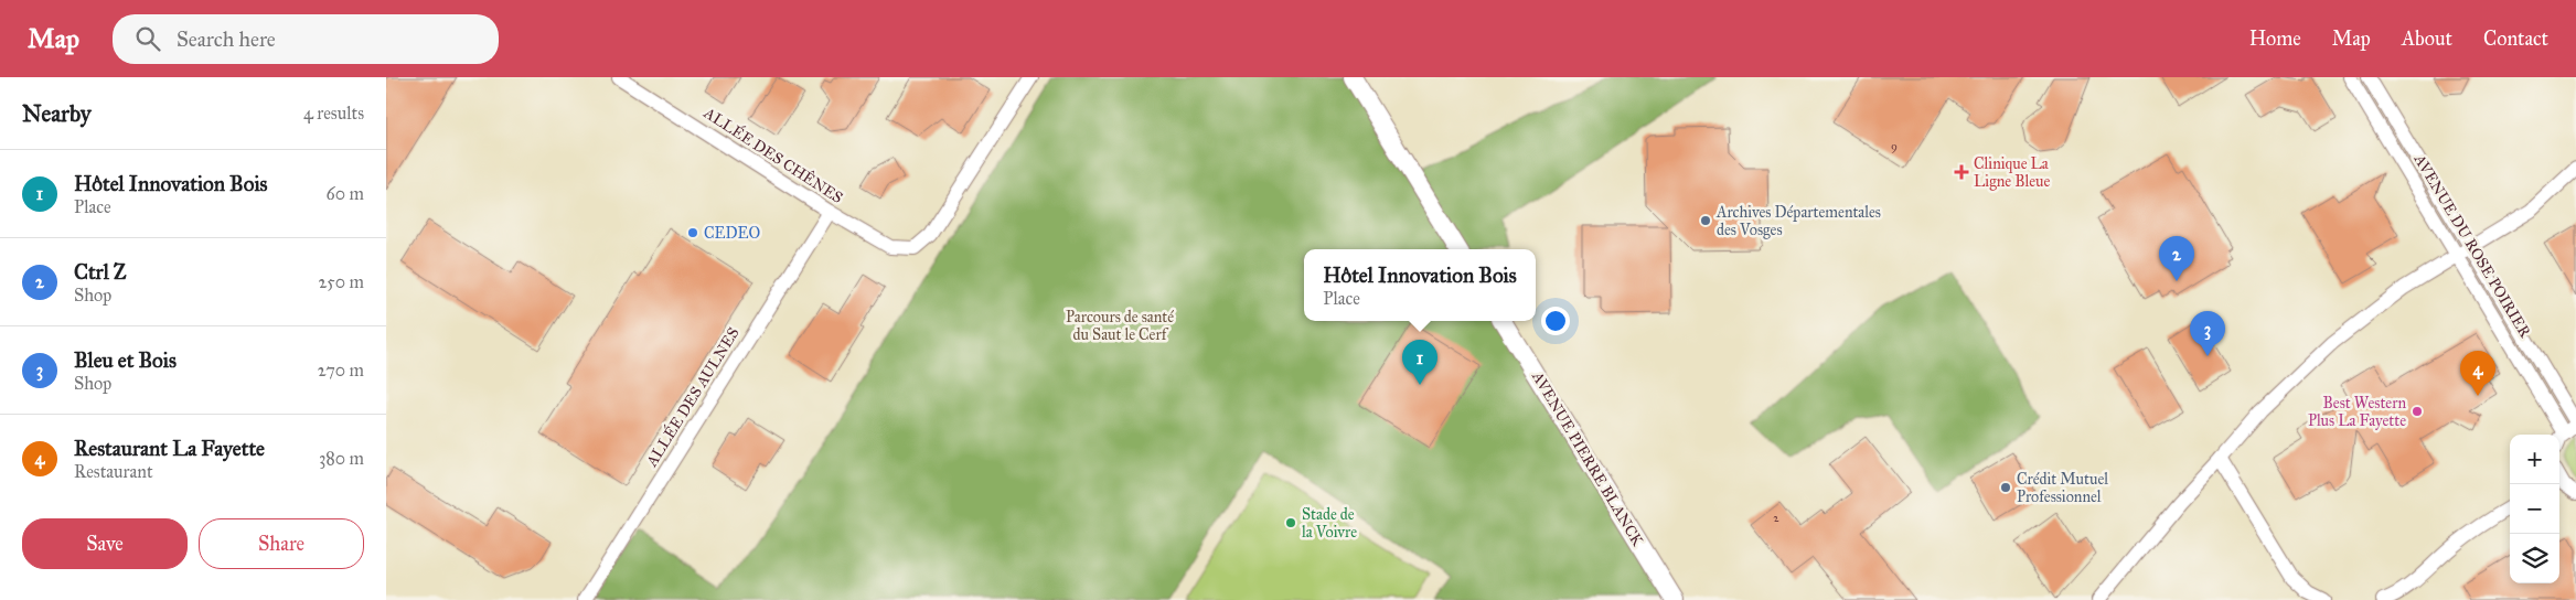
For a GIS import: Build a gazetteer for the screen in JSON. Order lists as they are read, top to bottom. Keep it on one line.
{"streets":{"street":["ALLÉE DES CHÊNES","AVENUE DU ROSE POIRIER","ALLÉE DES AULNES","AVENUE PIERRE BLANCK"]},"crossings":[["ALLÉE DES CHÊNES","ALLÉE DES AULNES"]],"parks":["Parcours de santé du Saut le Cerf"],"places":{"health":["Clinique La Ligne Bleue"],"other":["Archives Départementales des Vosges","CEDEO","Best Western Plus La Fayette","Crédit Mutuel Professionnel","Stade de la Voivre"]},"house_numbers":["9","2"],"page":{"header":"Map","search":"Search here","nav":["Home","Map","About","Contact"],"heading":["Nearby","4 results"],"list":[{"mark":"1","name":"Hôtel Innovation Bois","note":"Place","value":"60 m"},{"mark":"2","name":"Ctrl Z","note":"Shop","value":"250 m"},{"mark":"3","name":"Bleu et Bois","note":"Shop","value":"270 m"},{"mark":"4","name":"Restaurant La Fayette","note":"Restaurant","value":"380 m"}],"pins":["2","3","1","4"],"popup":["Hôtel Innovation Bois","Place"],"map_buttons":["+","−"],"buttons":["Save","Share"]}}
